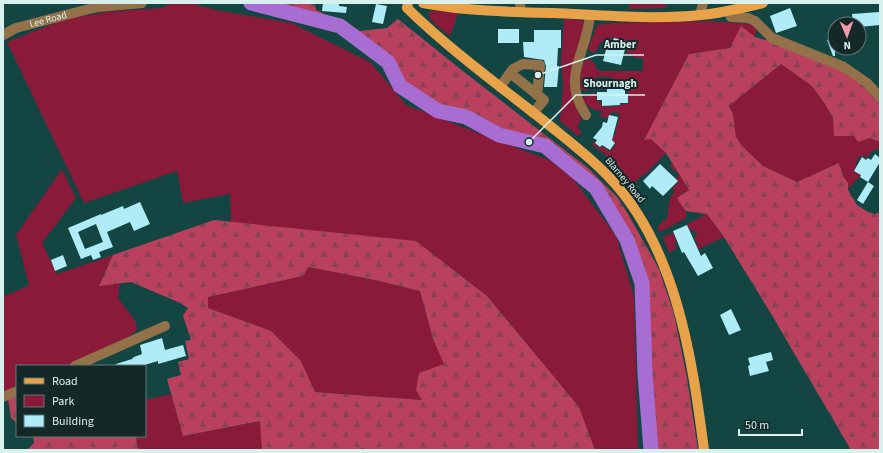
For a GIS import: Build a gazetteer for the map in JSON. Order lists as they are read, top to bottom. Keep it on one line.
{"streets":{"main road":["Blarney Road"],"street":["Lee Road"]},"places":["Amber","Shournagh"],"legend":["Road","Park","Building"],"scale_bar":"50 m","north":"bottom"}
